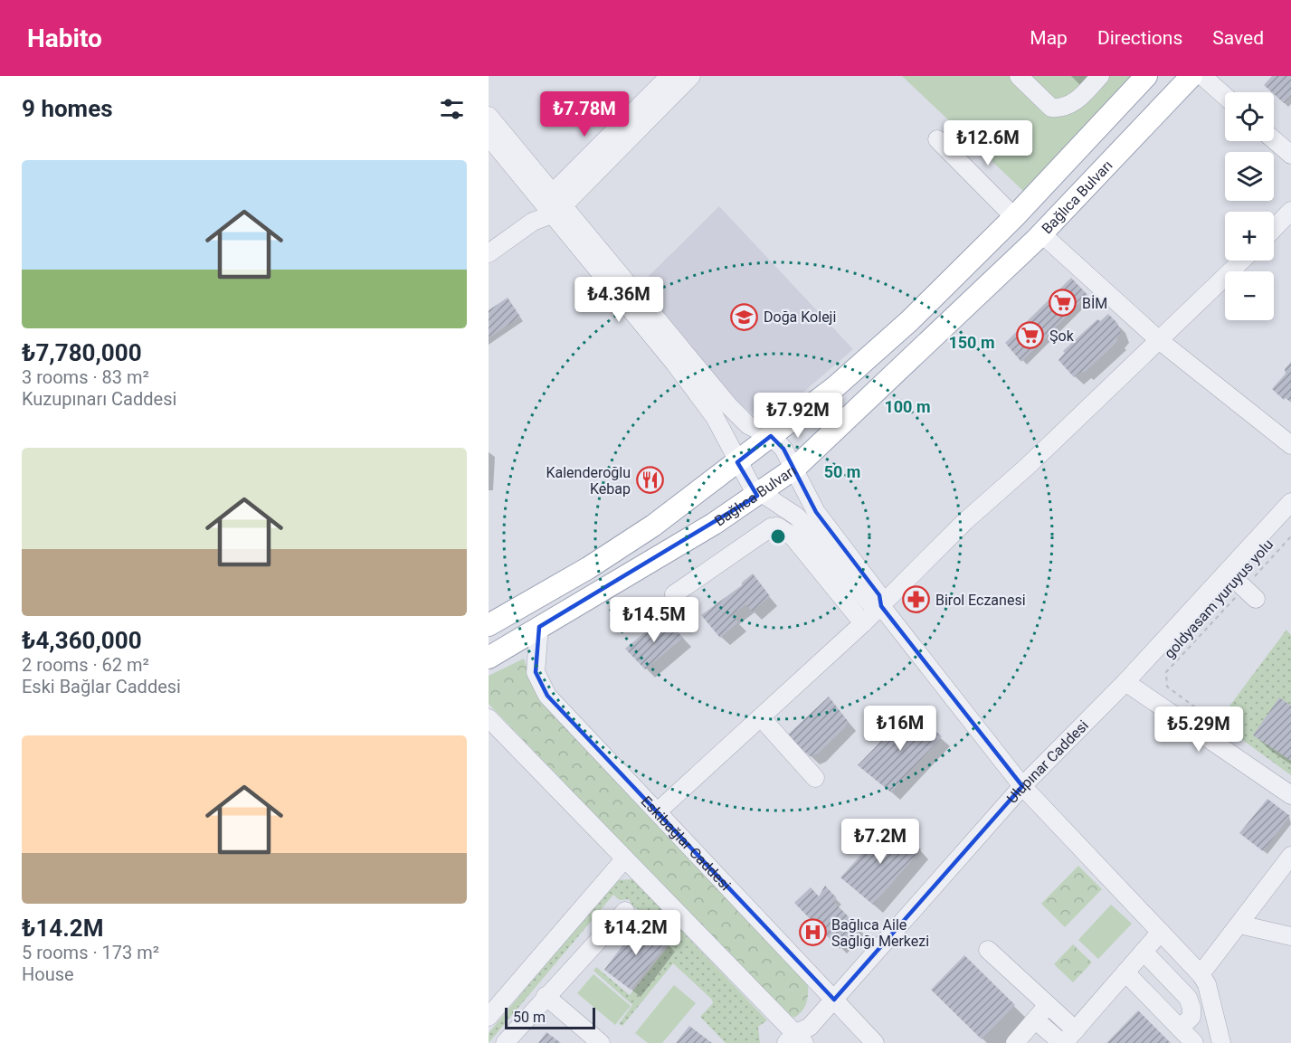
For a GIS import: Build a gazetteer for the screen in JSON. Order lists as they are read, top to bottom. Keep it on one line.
{"streets":{"main road":["Bağlıca Bulvarı"],"street":["Ulupınar Caddesi","Eskibağlar Caddesi"],"path":["goldyasam yuruyus yolu"]},"crossings":[["Bağlıca Bulvarı","Eskibağlar Caddesi"],["Ulupınar Caddesi","Eskibağlar Caddesi"]],"places":{"supermarket":["BİM","Şok"],"school or university":["Doğa Koleji"],"restaurant":["Kalenderoğlu Kebap"],"pharmacy":["Birol Eczanesi"],"hospital":["Bağlıca Aile Sağlığı Merkezi"]},"scale_bar":"50 m","page":{"header":"Habito","nav":["Map","Directions","Saved"],"heading":"9 homes","price":["₺7.78M","₺12.6M","₺4.36M","₺7.92M","₺14.5M","₺16M","₺5.29M","₺7.2M","₺14.2M"],"map_buttons":["+","−"],"list":[{"name":"₺7,780,000","note":"3 rooms · 83 m² · Kuzupınarı Caddesi"},{"name":"₺4,360,000","note":"2 rooms · 62 m² · Eski Bağlar Caddesi"},{"name":"₺14.2M","note":"5 rooms · 173 m² · House"}],"scale":"50 m"},"rings":["150 m","100 m","50 m"]}
